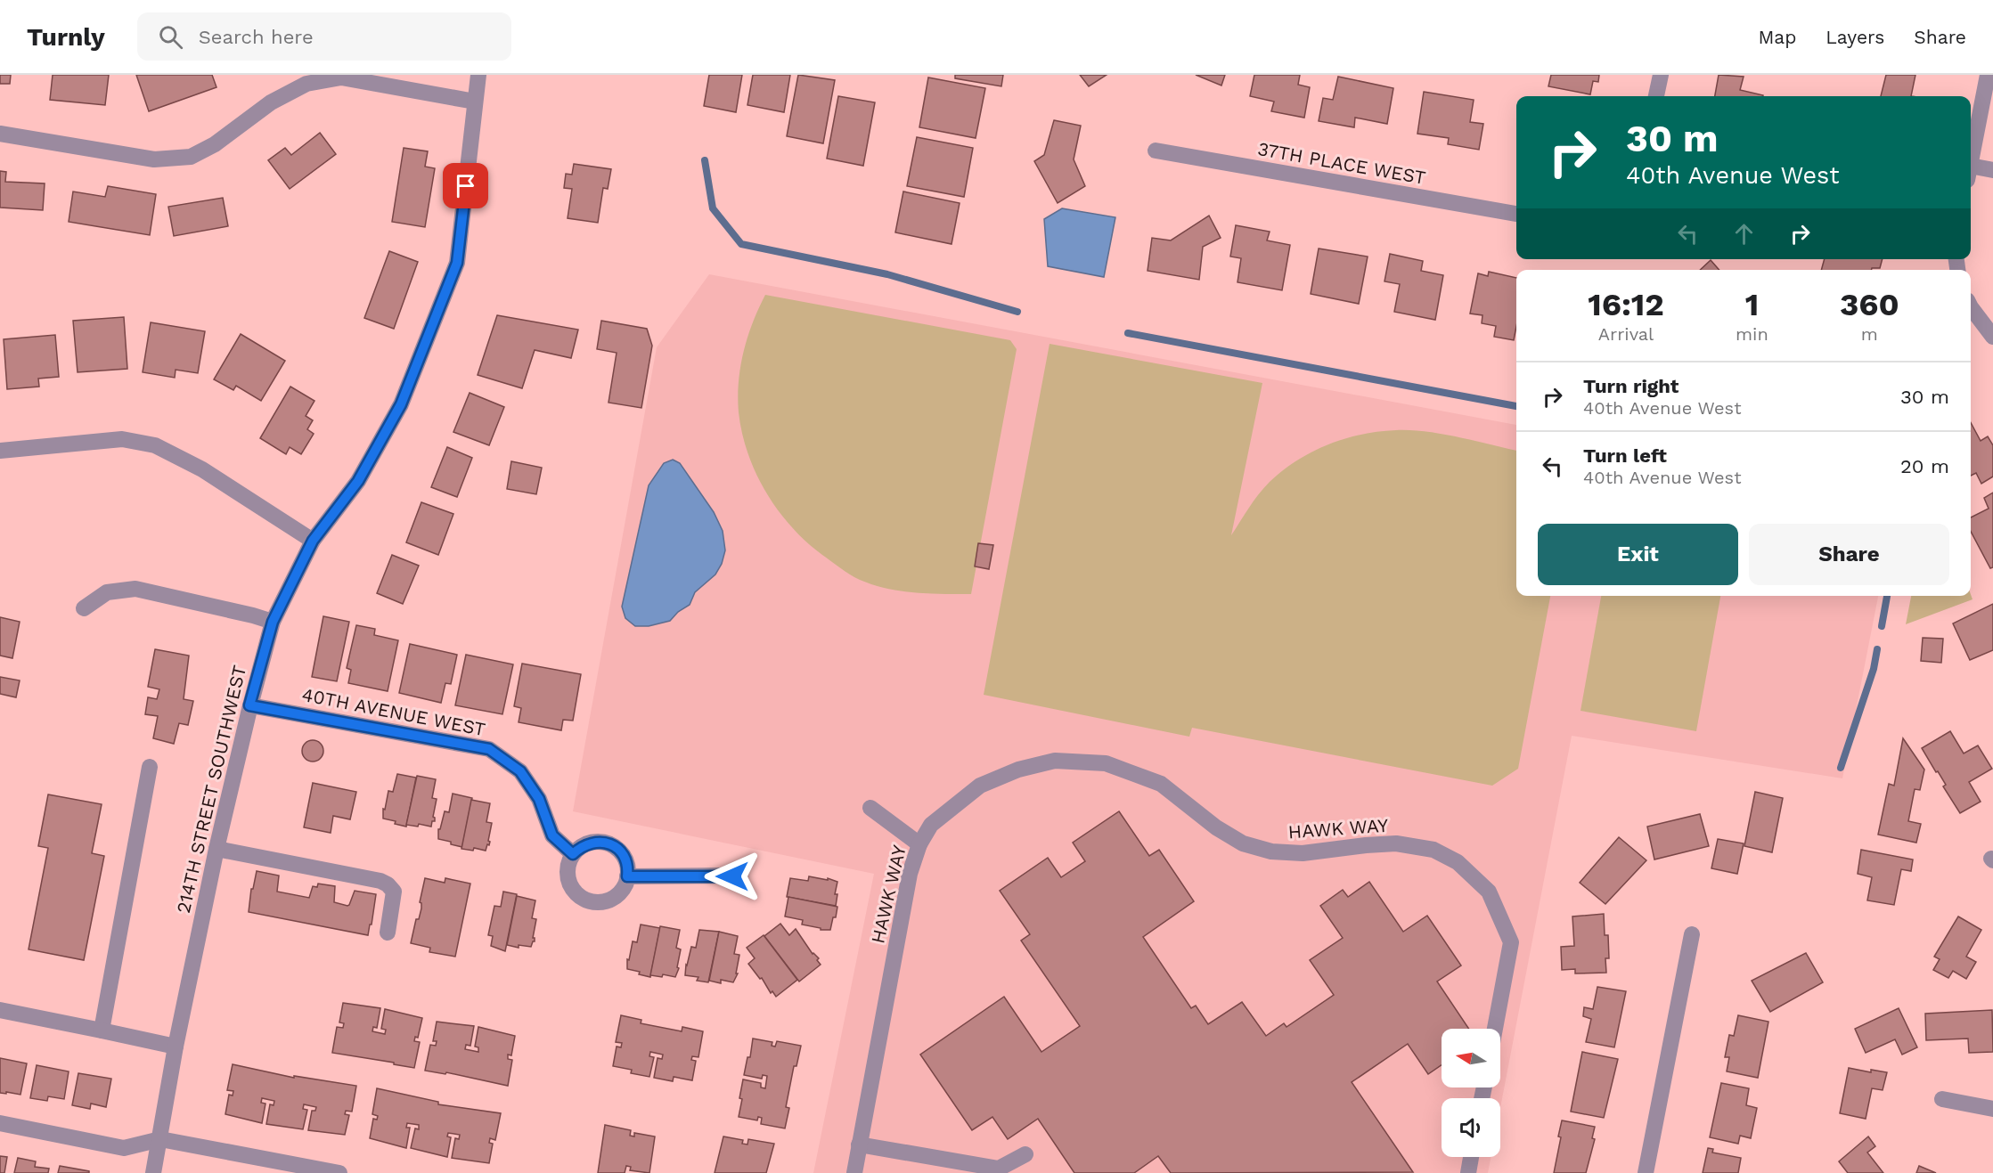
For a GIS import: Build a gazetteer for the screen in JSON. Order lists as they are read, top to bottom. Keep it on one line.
{"streets":{"street":["37TH PLACE WEST","40TH AVENUE WEST","214TH STREET SOUTHWEST","HAWK WAY"]},"crossings":[["40TH AVENUE WEST","214TH STREET SOUTHWEST"]],"north":"left","page":{"header":"Turnly","search":"Search here","nav":["Map","Layers","Share"],"turn":["30 m","40th Avenue West"],"eta":["16:12","Arrival","1","min","360","m"],"list":[{"name":"Turn right","note":"40th Avenue West","value":"30 m"},{"name":"Turn left","note":"40th Avenue West","value":"20 m"}],"buttons":["Exit","Share"]}}
